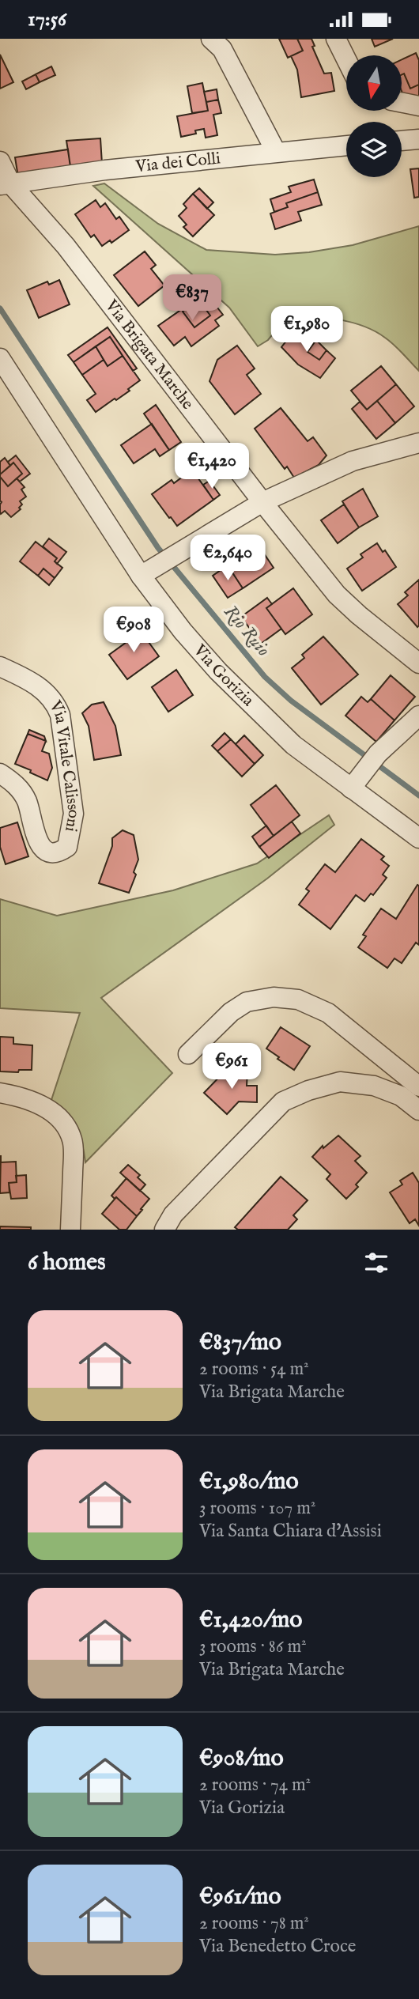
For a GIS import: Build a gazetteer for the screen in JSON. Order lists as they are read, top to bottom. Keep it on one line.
{"streets":{"street":["Via dei Colli","Via Brigata Marche","Via Gorizia","Via Vitale Calissoni"]},"crossings":[["Via dei Colli","Via Brigata Marche"]],"water":["Rio Ruio"],"north":"bottom","page":{"status":"17:56","price":["€837","€1,980","€1,420","€2,640","€908","€961"],"heading":"6 homes","list":[{"name":"€837/mo","note":"2 rooms · 54 m² · Via Brigata Marche"},{"name":"€1,980/mo","note":"3 rooms · 107 m² · Via Santa Chiara d'Assisi"},{"name":"€1,420/mo","note":"3 rooms · 86 m² · Via Brigata Marche"},{"name":"€908/mo","note":"2 rooms · 74 m² · Via Gorizia"},{"name":"€961/mo","note":"2 rooms · 78 m² · Via Benedetto Croce"}]}}
